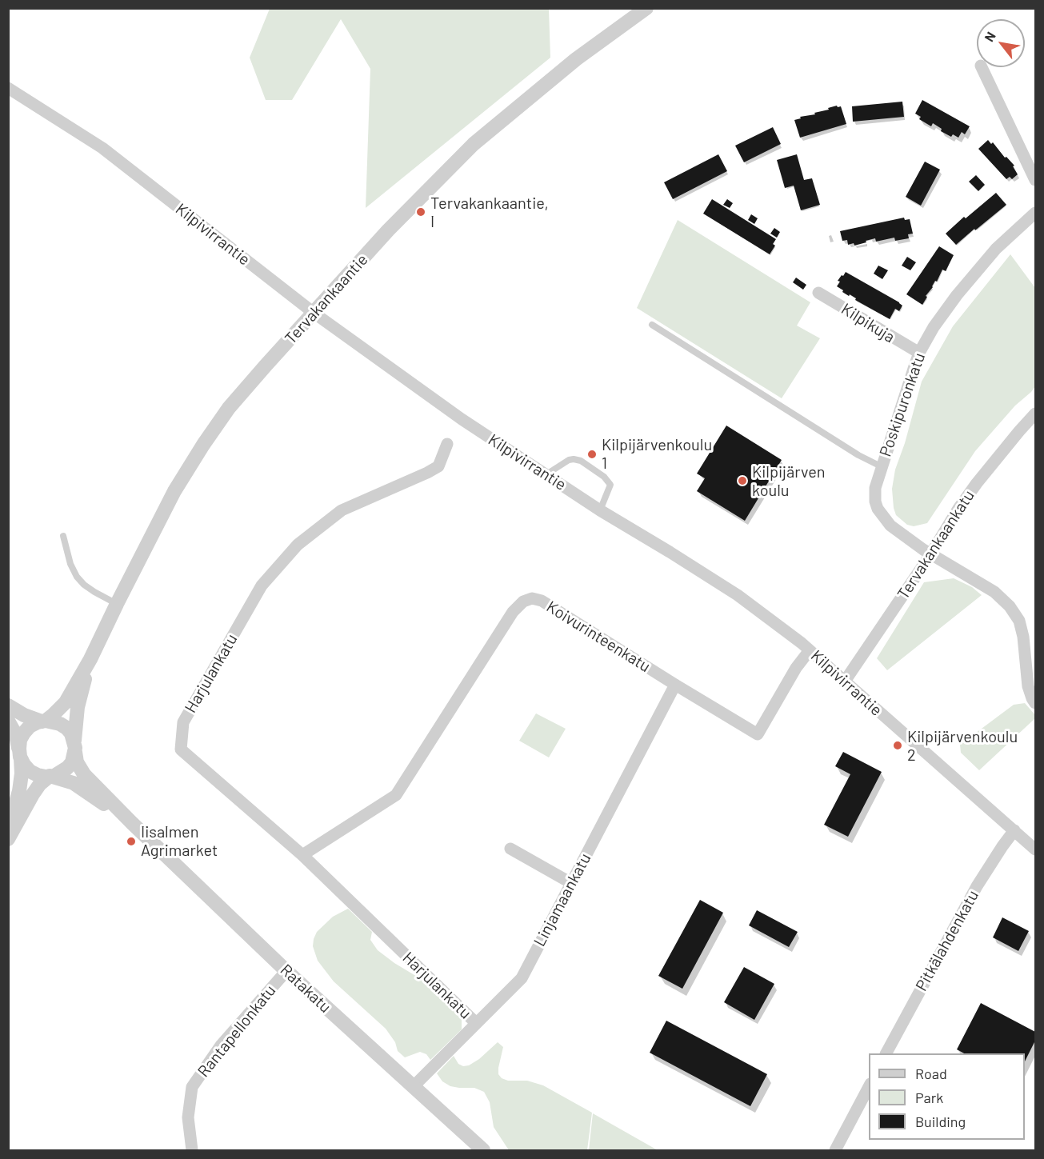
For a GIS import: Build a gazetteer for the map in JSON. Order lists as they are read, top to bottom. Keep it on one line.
{"streets":{"street":["Kilpivirrantie","Tervakankaantie","Kilpikuja","Poskipuronkatu","Tervakankaankatu","Koivurinteenkatu","Harjulankatu","Linjamaankatu","Pitkälahdenkatu","Ratakatu","Rantapellonkatu"]},"crossings":[["Kilpivirrantie","Tervakankaantie"],["Kilpivirrantie","Tervakankaankatu"],["Kilpivirrantie","Koivurinteenkatu"],["Kilpivirrantie","Pitkälahdenkatu"],["Tervakankaantie","Ratakatu"],["Kilpikuja","Poskipuronkatu"],["Poskipuronkatu","Tervakankaankatu"],["Koivurinteenkatu","Harjulankatu"],["Koivurinteenkatu","Linjamaankatu"],["Harjulankatu","Linjamaankatu"],["Linjamaankatu","Ratakatu"],["Ratakatu","Rantapellonkatu"]],"places":["Tervakankaantie, I","Kilpijärvenkoulu 1","Kilpijärven koulu","Kilpijärvenkoulu 2","Iisalmen Agrimarket"],"legend":["Road","Park","Building"],"north":"top left"}
